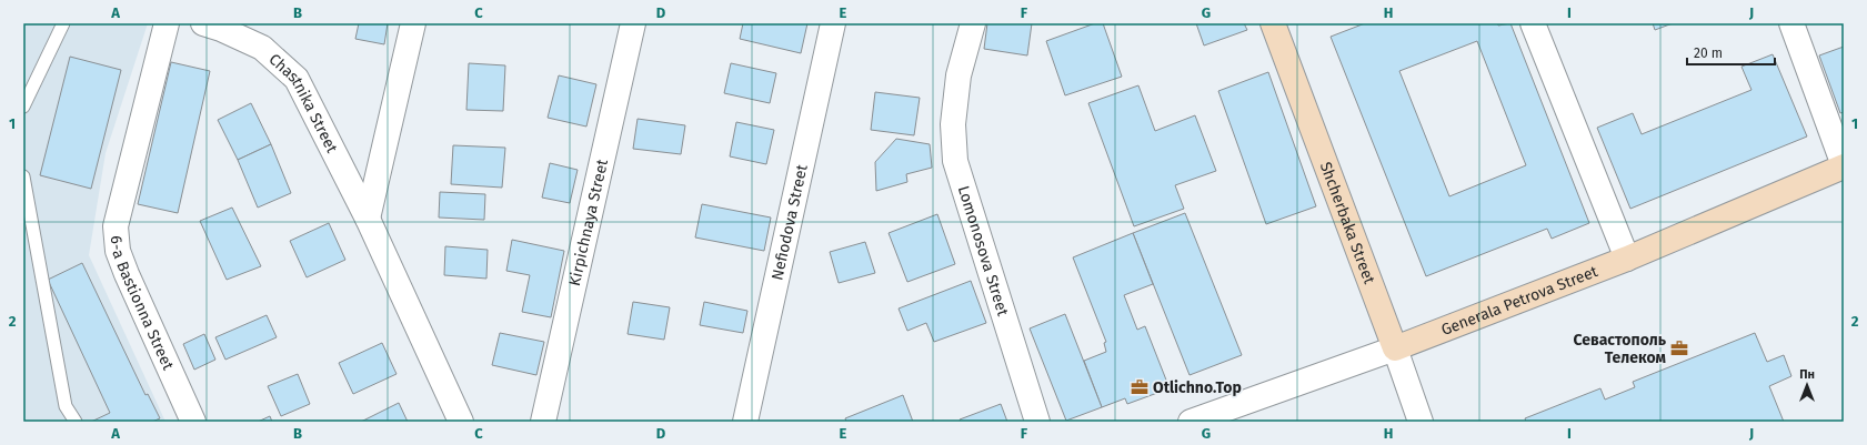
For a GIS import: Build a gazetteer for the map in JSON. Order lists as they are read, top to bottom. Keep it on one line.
{"streets":{"main road":["Shcherbaka Street","Generala Petrova Street"],"street":["Chastnika Street","Nefiodova Street","Kirpichnaya Street","Lomonosova Street","6-a Bastionna Street"]},"crossings":[["Shcherbaka Street","Generala Petrova Street"]],"places":{"office":["Севастополь Телеком","Otlichno.Top"]},"scale_bar":"20 m","north":"top","grid":{"columns":["A","B","C","D","E","F","G","H","I","J"],"rows":["1","2"]}}
